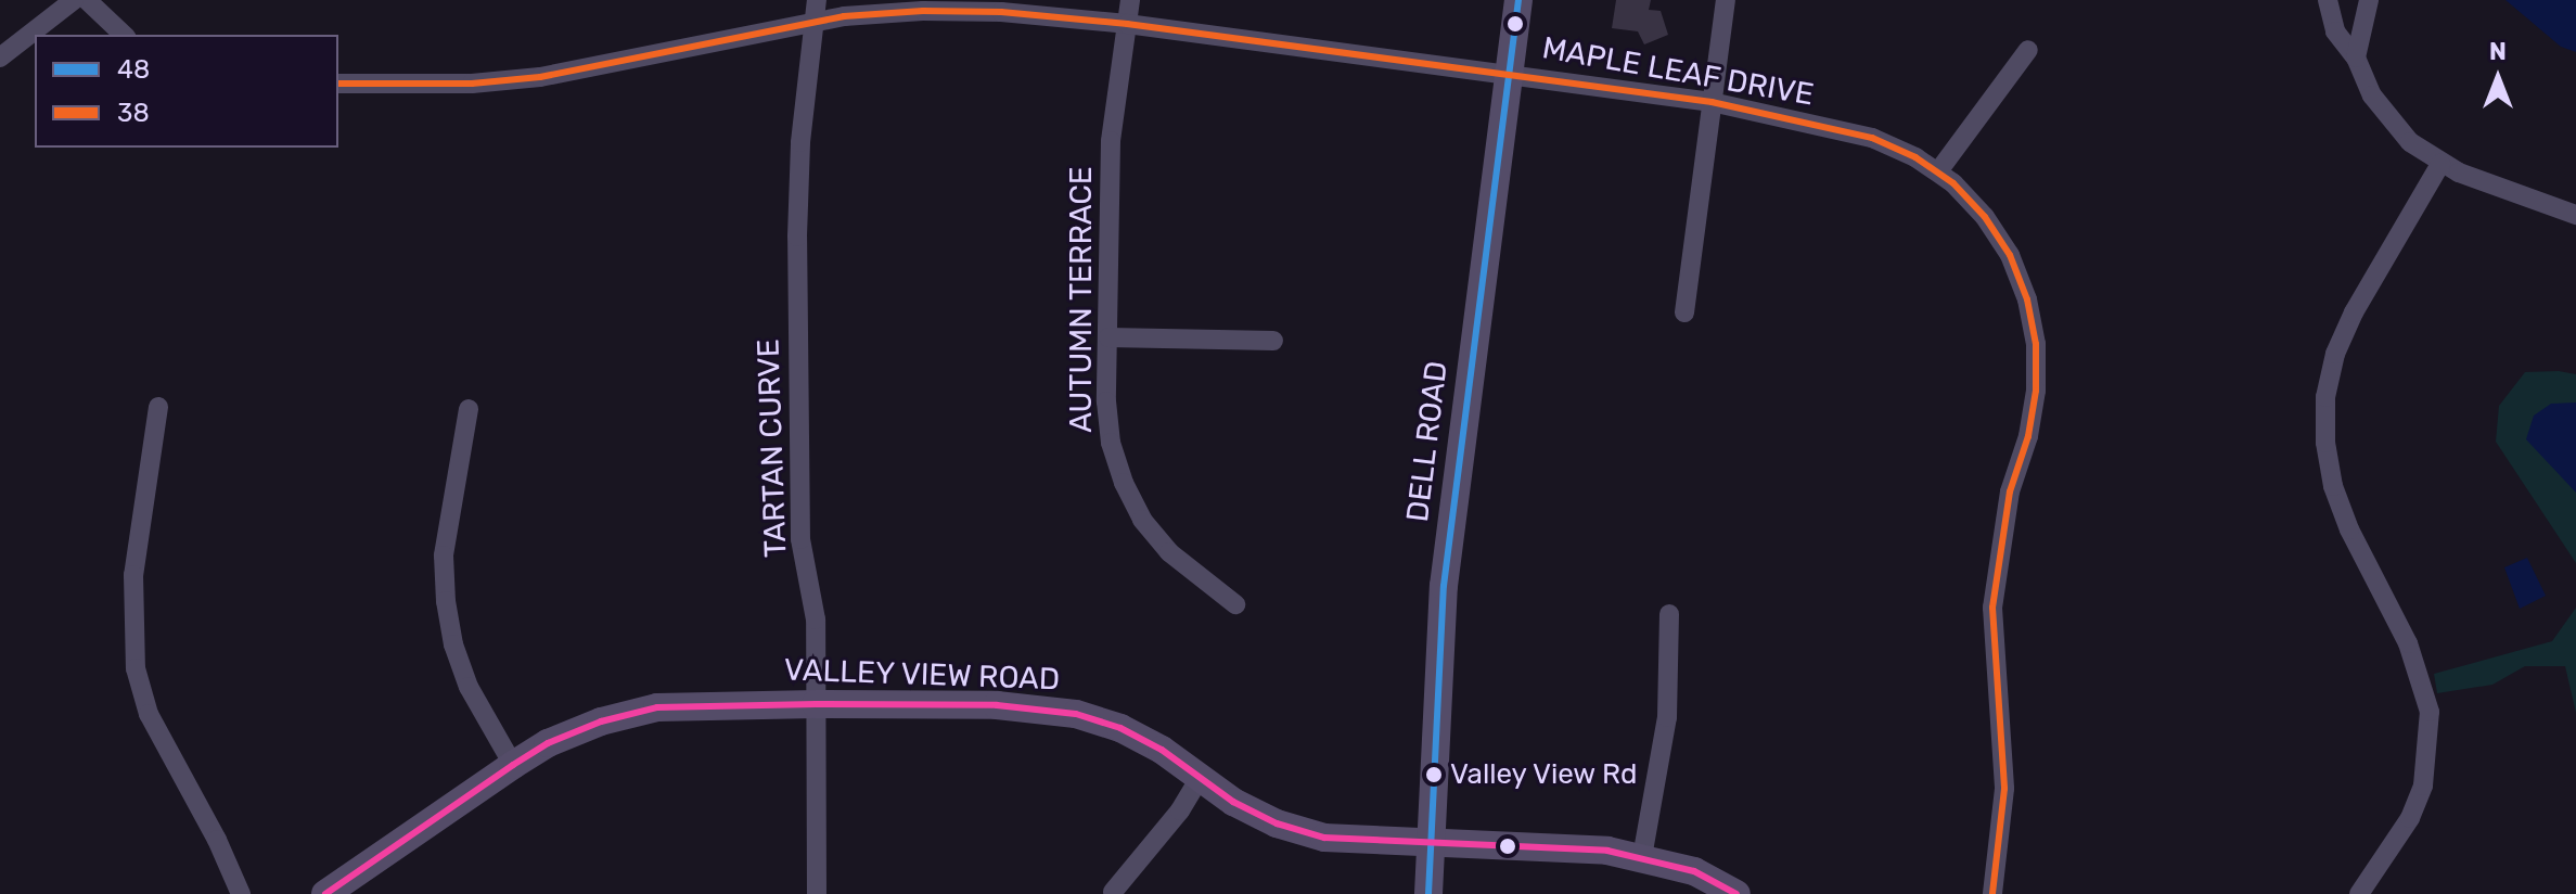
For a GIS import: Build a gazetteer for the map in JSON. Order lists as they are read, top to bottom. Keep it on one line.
{"streets":{"street":["MAPLE LEAF DRIVE","AUTUMN TERRACE","DELL ROAD","TARTAN CURVE","VALLEY VIEW ROAD"]},"crossings":[["MAPLE LEAF DRIVE","AUTUMN TERRACE"],["MAPLE LEAF DRIVE","DELL ROAD"],["MAPLE LEAF DRIVE","TARTAN CURVE"],["DELL ROAD","VALLEY VIEW ROAD"],["TARTAN CURVE","VALLEY VIEW ROAD"]],"places":["Valley View Rd"],"lines":["transit line 48","transit line 38"],"legend":["48","38"],"north":"top"}
